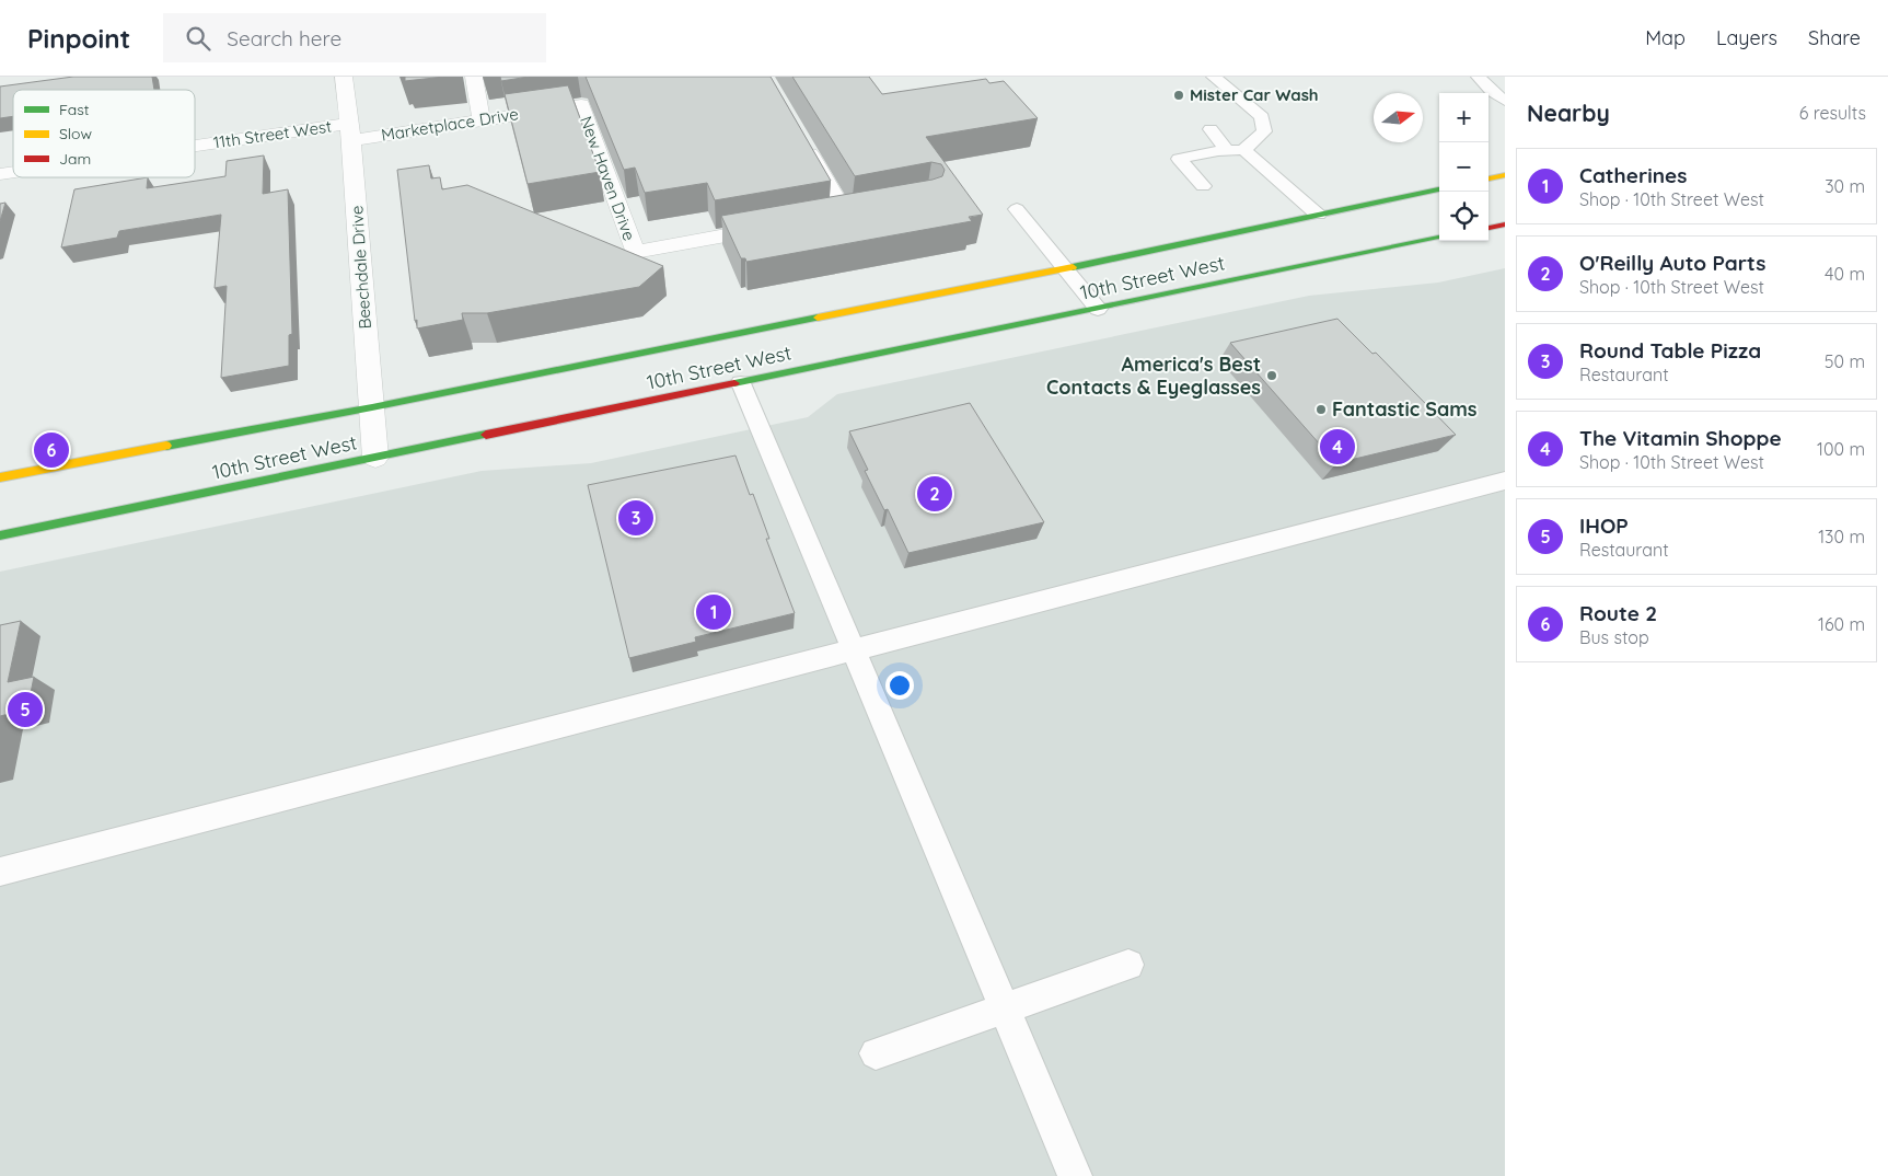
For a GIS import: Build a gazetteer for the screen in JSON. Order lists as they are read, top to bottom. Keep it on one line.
{"streets":{"main road":["10th Street West"],"street":["Marketplace Drive","11th Street West","New Haven Drive","Beechdale Drive"]},"crossings":[["Marketplace Drive","11th Street West"],["Marketplace Drive","New Haven Drive"],["Marketplace Drive","Beechdale Drive"],["11th Street West","Beechdale Drive"],["Beechdale Drive","10th Street West"]],"places":["Mister Car Wash","America's Best Contacts & Eyeglasses","Fantastic Sams"],"legend":["Fast","Slow","Jam"],"north":"right","page":{"header":"Pinpoint","search":"Search here","nav":["Map","Layers","Share"],"heading":["Nearby","6 results"],"map_buttons":["+","−"],"list":[{"mark":"1","name":"Catherines","note":"Shop · 10th Street West","value":"30 m"},{"mark":"2","name":"O'Reilly Auto Parts","note":"Shop · 10th Street West","value":"40 m"},{"mark":"3","name":"Round Table Pizza","note":"Restaurant","value":"50 m"},{"mark":"4","name":"The Vitamin Shoppe","note":"Shop · 10th Street West","value":"100 m"},{"mark":"5","name":"IHOP","note":"Restaurant","value":"130 m"},{"mark":"6","name":"Route 2","note":"Bus stop","value":"160 m"}],"pins":["4","6","2","3","1","5"]}}
